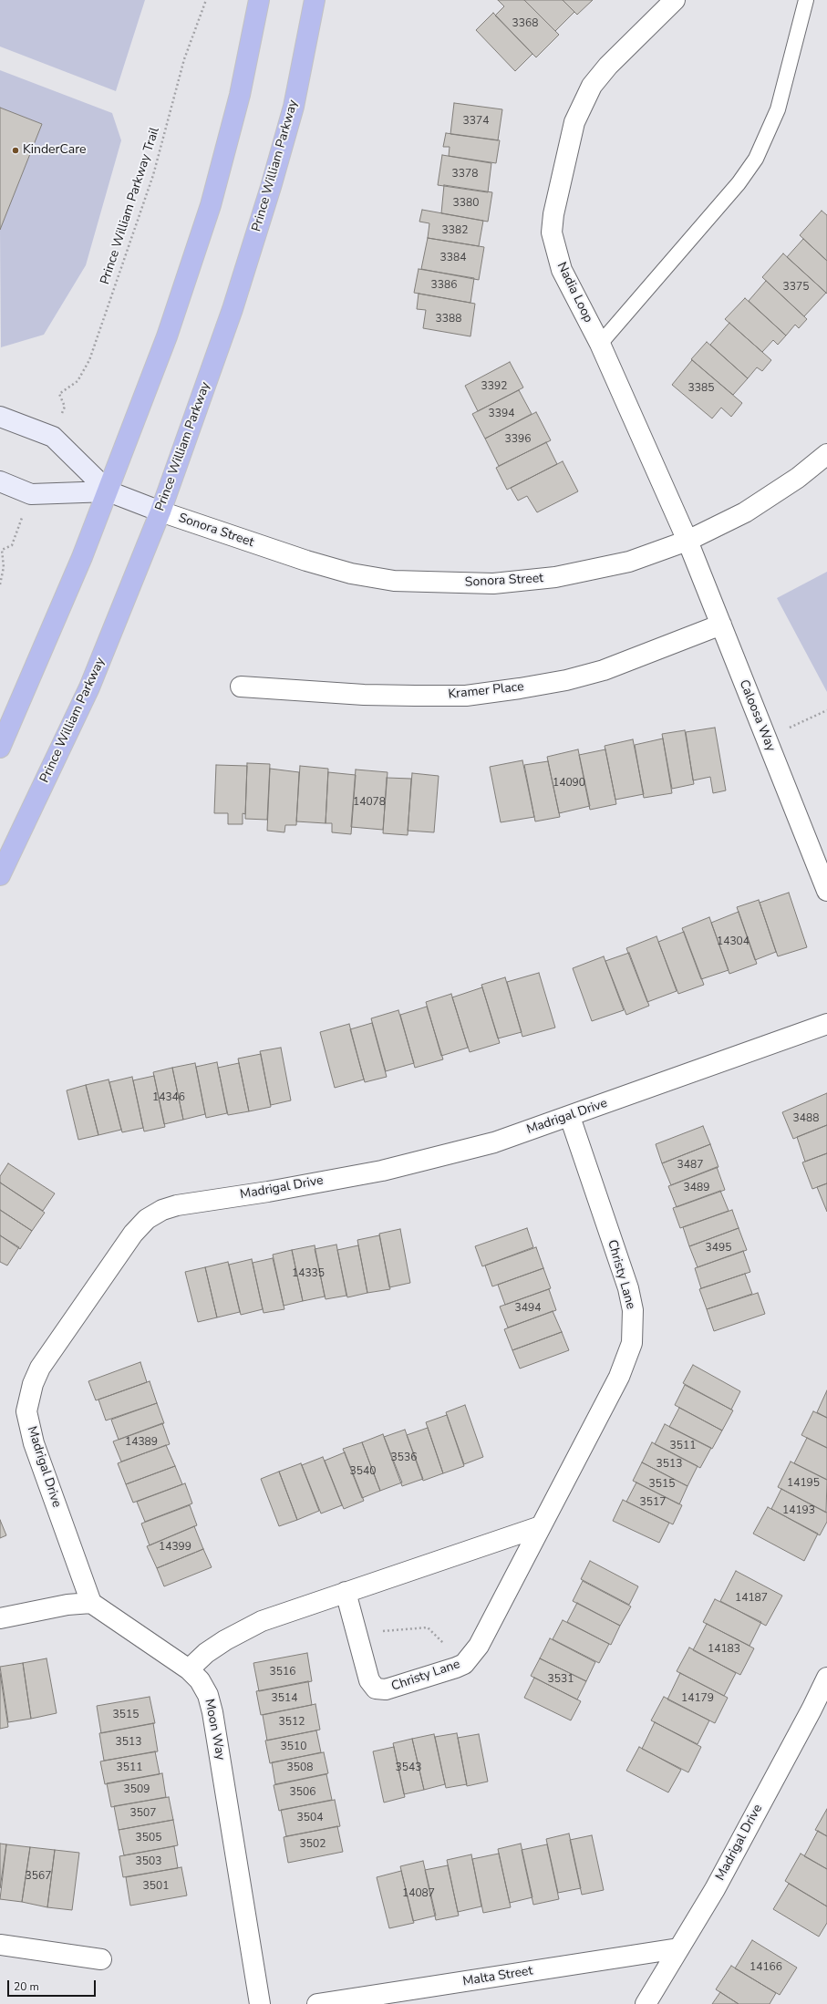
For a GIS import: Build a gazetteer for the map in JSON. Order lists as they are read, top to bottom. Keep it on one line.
{"streets":{"highway":["Prince William Parkway"],"street":["Nadia Loop","Sonora Street","Kramer Place","Caloosa Way","Madrigal Drive","Christy Lane","Moon Way","Malta Street"],"path":["Prince William Parkway Trail"]},"crossings":[["Prince William Parkway","Sonora Street"],["Nadia Loop","Sonora Street"],["Nadia Loop","Caloosa Way"],["Sonora Street","Caloosa Way"],["Kramer Place","Caloosa Way"],["Madrigal Drive","Christy Lane"],["Madrigal Drive","Moon Way"],["Madrigal Drive","Malta Street"]],"places":["KinderCare"],"house_numbers":["3368","3374","3378","3380","3382","3384","3386","3375","3388","3392","3385","3394","3396","14090","14078","14304","14346","3488","3487","3489","3495","14335","3494","14389","3511","3536","3513","3540","14195","3515","3517","14193","14399","14187","14183","3516","3531","3514","14179","3515","3512","3513","3510","3511","3508","3543","3509","3506","3507","3504","3505","3502","3503","3567","3501","14087","14166"],"scale_bar":"20 m"}
